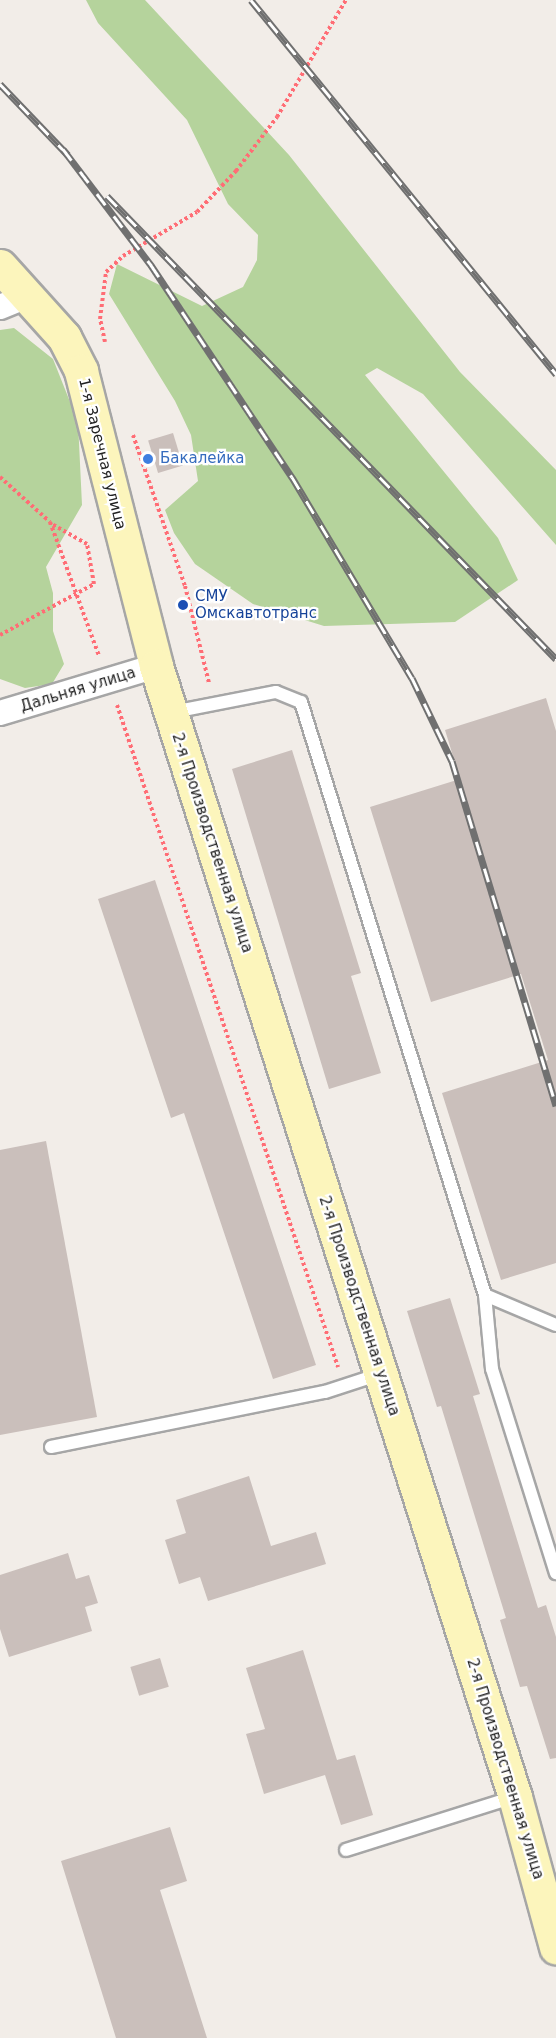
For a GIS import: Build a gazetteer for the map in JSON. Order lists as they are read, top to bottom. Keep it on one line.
{"streets":{"street":["1-я Заречная улица","Дальняя улица","2-я Производственная улица"]},"crossings":[["1-я Заречная улица","Дальняя улица"],["1-я Заречная улица","2-я Производственная улица"],["Дальняя улица","2-я Производственная улица"]],"places":["Бакалейка","СМУ Омскавтотранс"]}
